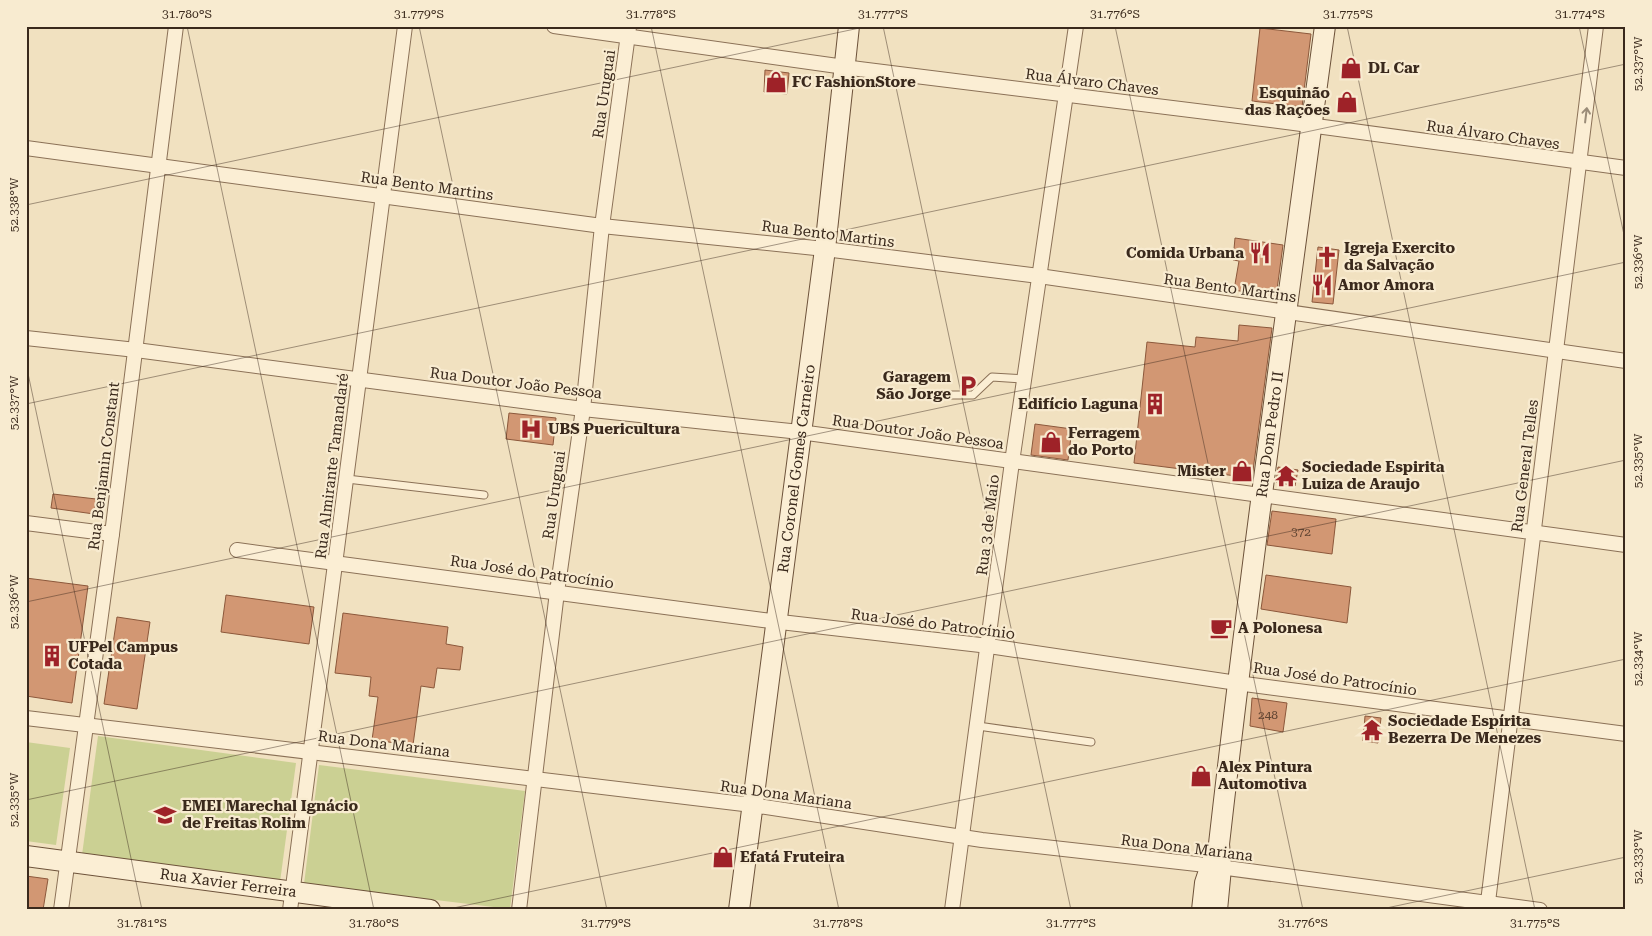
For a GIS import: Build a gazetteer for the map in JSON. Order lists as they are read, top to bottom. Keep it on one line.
{"streets":{"street":["Rua Álvaro Chaves","Rua Uruguai","Rua Bento Martins","Rua Doutor João Pessoa","Rua Dom Pedro II","Rua Benjamin Constant","Rua Almirante Tamandaré","Rua General Telles","Rua Coronel Gomes Carneiro","Rua 3 de Maio","Rua José do Patrocínio","Rua Dona Mariana","Rua Xavier Ferreira"]},"crossings":[["Rua Álvaro Chaves","Rua Uruguai"],["Rua Álvaro Chaves","Rua Dom Pedro II"],["Rua Álvaro Chaves","Rua General Telles"],["Rua Álvaro Chaves","Rua Coronel Gomes Carneiro"],["Rua Álvaro Chaves","Rua 3 de Maio"],["Rua Uruguai","Rua Bento Martins"],["Rua Uruguai","Rua Doutor João Pessoa"],["Rua Uruguai","Rua José do Patrocínio"],["Rua Uruguai","Rua Dona Mariana"],["Rua Bento Martins","Rua Dom Pedro II"],["Rua Bento Martins","Rua Benjamin Constant"],["Rua Bento Martins","Rua Almirante Tamandaré"],["Rua Bento Martins","Rua General Telles"],["Rua Bento Martins","Rua Coronel Gomes Carneiro"],["Rua Bento Martins","Rua 3 de Maio"],["Rua Doutor João Pessoa","Rua Dom Pedro II"],["Rua Doutor João Pessoa","Rua Benjamin Constant"],["Rua Doutor João Pessoa","Rua Almirante Tamandaré"],["Rua Doutor João Pessoa","Rua General Telles"],["Rua Doutor João Pessoa","Rua Coronel Gomes Carneiro"],["Rua Doutor João Pessoa","Rua 3 de Maio"],["Rua Dom Pedro II","Rua José do Patrocínio"],["Rua Dom Pedro II","Rua Dona Mariana"],["Rua Benjamin Constant","Rua Dona Mariana"],["Rua Benjamin Constant","Rua Xavier Ferreira"],["Rua Almirante Tamandaré","Rua José do Patrocínio"],["Rua Almirante Tamandaré","Rua Dona Mariana"],["Rua Almirante Tamandaré","Rua Xavier Ferreira"],["Rua General Telles","Rua José do Patrocínio"],["Rua General Telles","Rua Dona Mariana"],["Rua Coronel Gomes Carneiro","Rua José do Patrocínio"],["Rua Coronel Gomes Carneiro","Rua Dona Mariana"],["Rua 3 de Maio","Rua José do Patrocínio"],["Rua 3 de Maio","Rua Dona Mariana"]],"places":{"shop":["DL Car","FC FashionStore","Esquinão das Rações","Ferragem do Porto","Mister","Alex Pintura Automotiva","Efatá Fruteira"],"restaurant":["Comida Urbana","Amor Amora"],"church":["Igreja Exercito da Salvação"],"parking":["Garagem São Jorge"],"building":["Edifício Laguna","UFPel Campus Cotada"],"hospital":["UBS Puericultura"],"temple":["Sociedade Espirita Luiza de Araujo","Sociedade Espírita Bezerra De Menezes"],"cafe":["A Polonesa"],"school or university":["EMEI Marechal Ignácio de Freitas Rolim"]},"house_numbers":["372","248"],"coordinates":["31.780°S","31.779°S","31.778°S","31.777°S","31.776°S","31.775°S","31.774°S","52.337°W","52.338°W","52.336°W","52.335°W","52.334°W","52.333°W","31.781°S"]}
